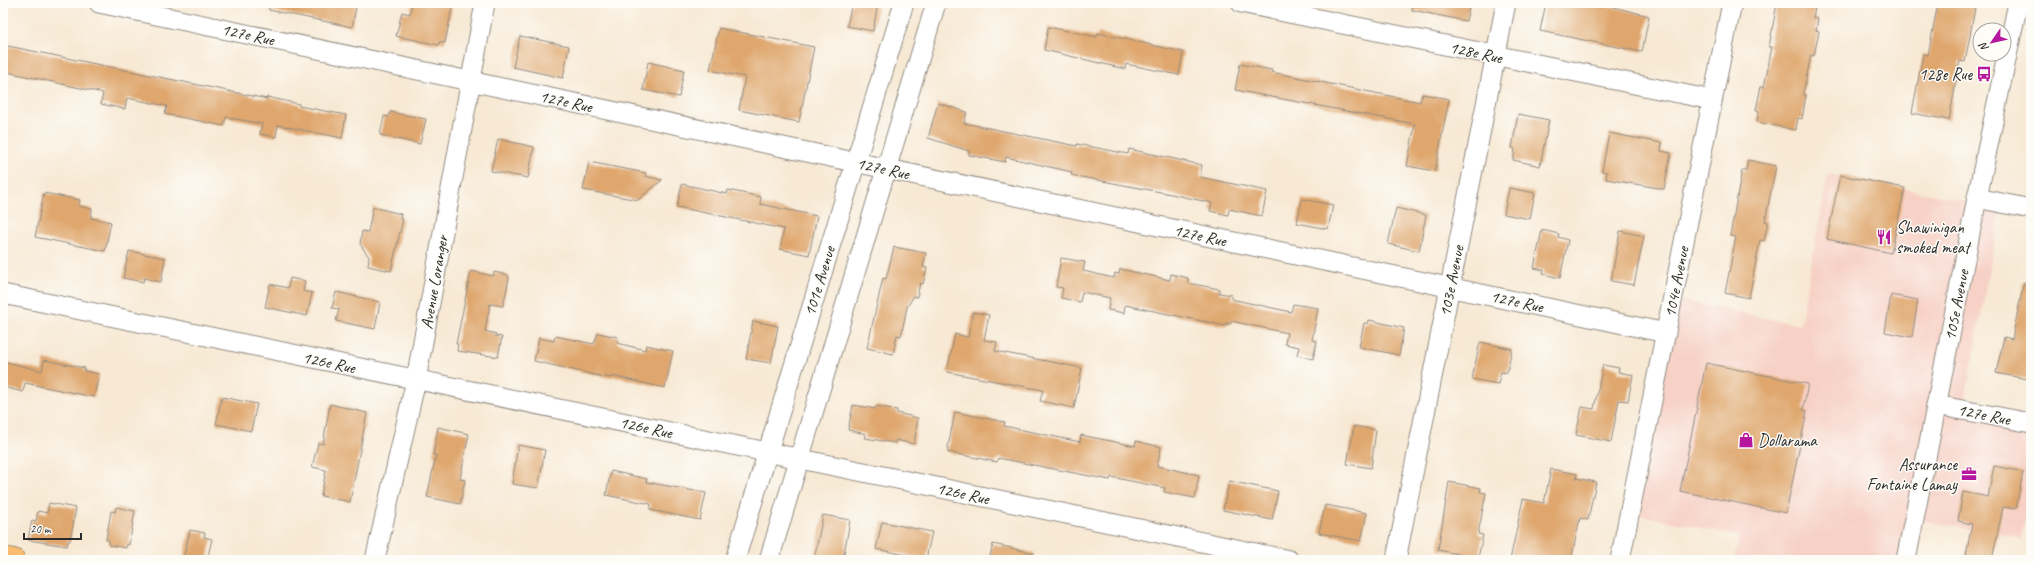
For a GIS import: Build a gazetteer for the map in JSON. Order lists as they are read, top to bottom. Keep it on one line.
{"streets":{"street":["127e Rue","128e Rue","101e Avenue","103e Avenue","Avenue Loranger","104e Avenue","105e Avenue","126e Rue"]},"crossings":[["127e Rue","101e Avenue"],["127e Rue","103e Avenue"],["127e Rue","Avenue Loranger"],["127e Rue","104e Avenue"],["127e Rue","105e Avenue"],["128e Rue","103e Avenue"],["128e Rue","104e Avenue"],["101e Avenue","126e Rue"],["Avenue Loranger","126e Rue"]],"places":{"bus stop":["128e Rue"],"restaurant":["Shawinigan smoked meat"],"shop":["Dollarama"],"office":["Assurance Fontaine Lamay"]},"scale_bar":"20 m","north":"bottom left"}
